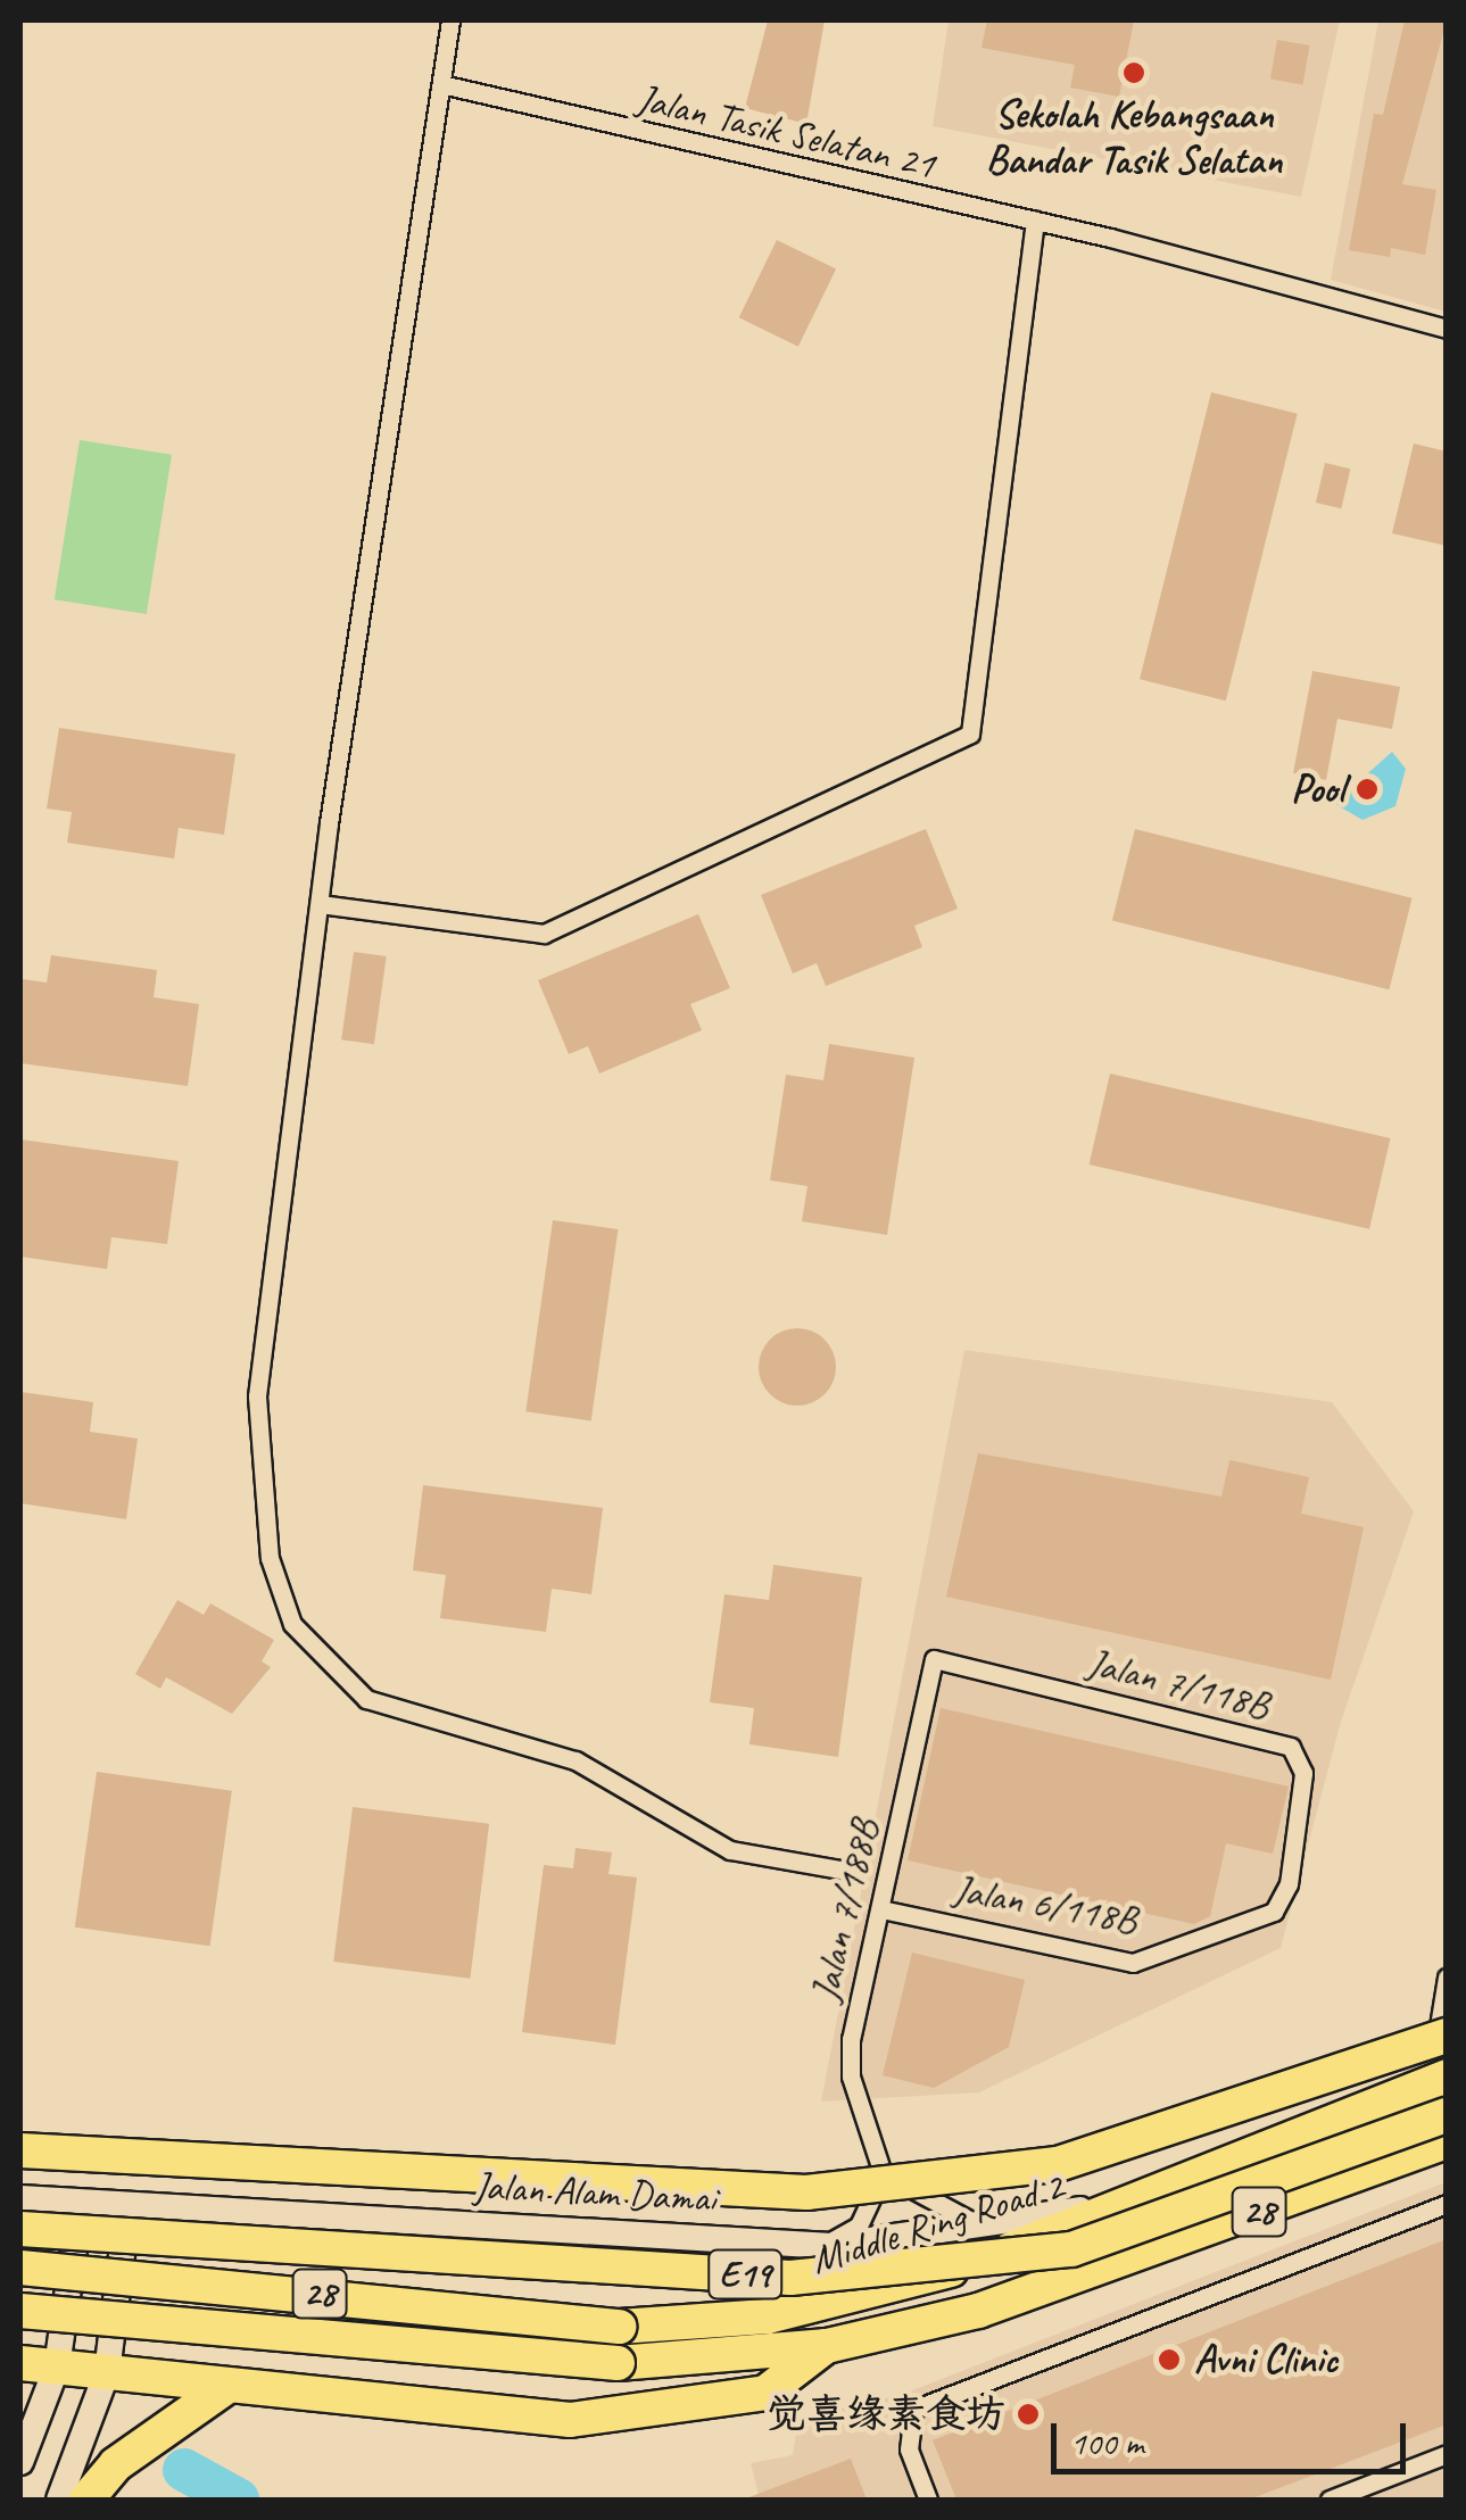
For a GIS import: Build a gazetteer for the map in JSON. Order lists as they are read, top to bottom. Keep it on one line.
{"streets":{"highway":["28","Middle Ring Road 2","E19"],"main road":["Jalan Alam Damai"],"street":["Jalan Tasik Selatan 21","Jalan 7/118B","Jalan 6/118B","Jalan 7/188B"]},"crossings":[["Jalan 7/118B","Jalan 6/118B"],["Jalan 7/118B","Jalan 7/188B"],["Jalan 6/118B","Jalan 7/188B"],["Jalan Alam Damai","Middle Ring Road 2"]],"places":["Sekolah Kebangsaan Bandar Tasik Selatan","Pool","Avni Clinic","觉喜缘素食坊"],"scale_bar":"100 m"}
